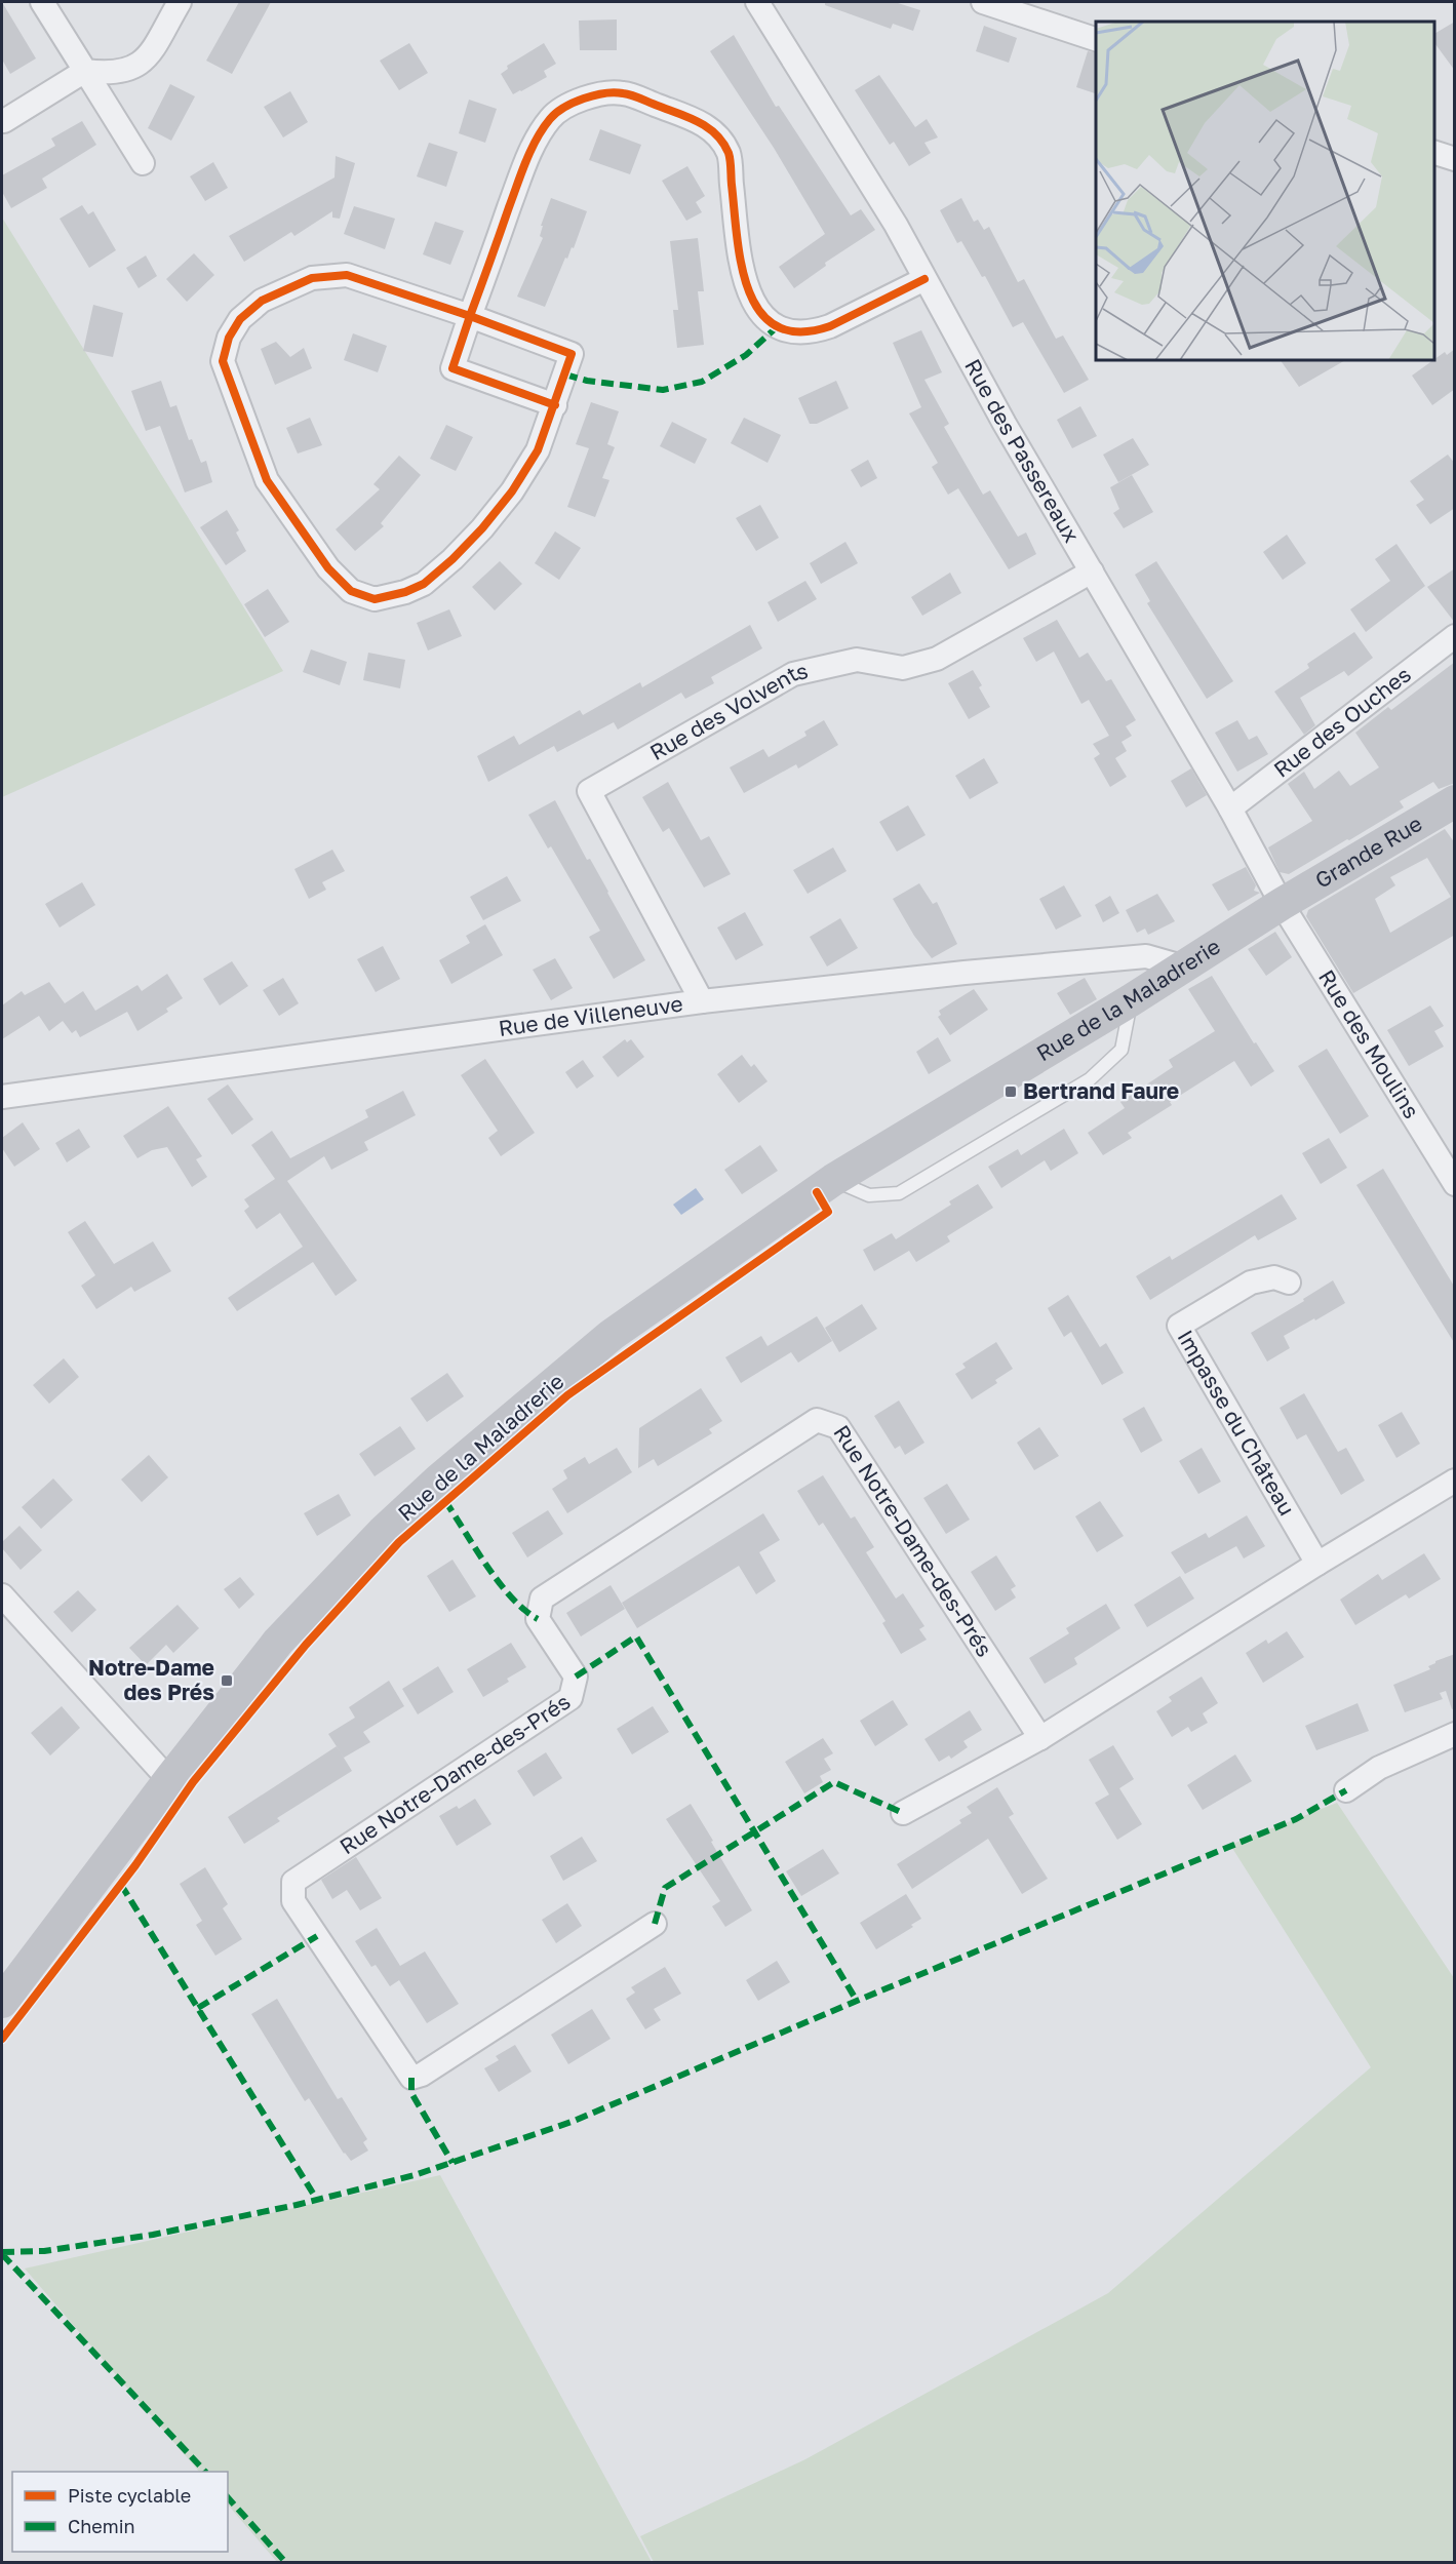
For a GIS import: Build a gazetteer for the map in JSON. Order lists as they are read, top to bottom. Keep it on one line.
{"streets":{"main road":["Grande Rue","Rue de la Maladrerie"],"street":["Rue des Passereaux","Rue des Volvents","Rue des Ouches","Rue de Villeneuve","Rue des Moulins","Impasse du Château","Rue Notre-Dame-des-Prés"]},"crossings":[["Rue des Passereaux","Rue des Volvents"],["Rue des Passereaux","Rue des Ouches"],["Rue des Passereaux","Grande Rue"],["Rue des Passereaux","Rue de la Maladrerie"],["Rue des Passereaux","Rue des Moulins"],["Rue des Volvents","Rue de Villeneuve"],["Grande Rue","Rue de la Maladrerie"],["Grande Rue","Rue des Moulins"],["Rue de la Maladrerie","Rue de Villeneuve"],["Rue de la Maladrerie","Rue des Moulins"]],"places":{"transit":["Bertrand Faure","Notre-Dame des Prés"]},"legend":["Piste cyclable","Chemin"]}
